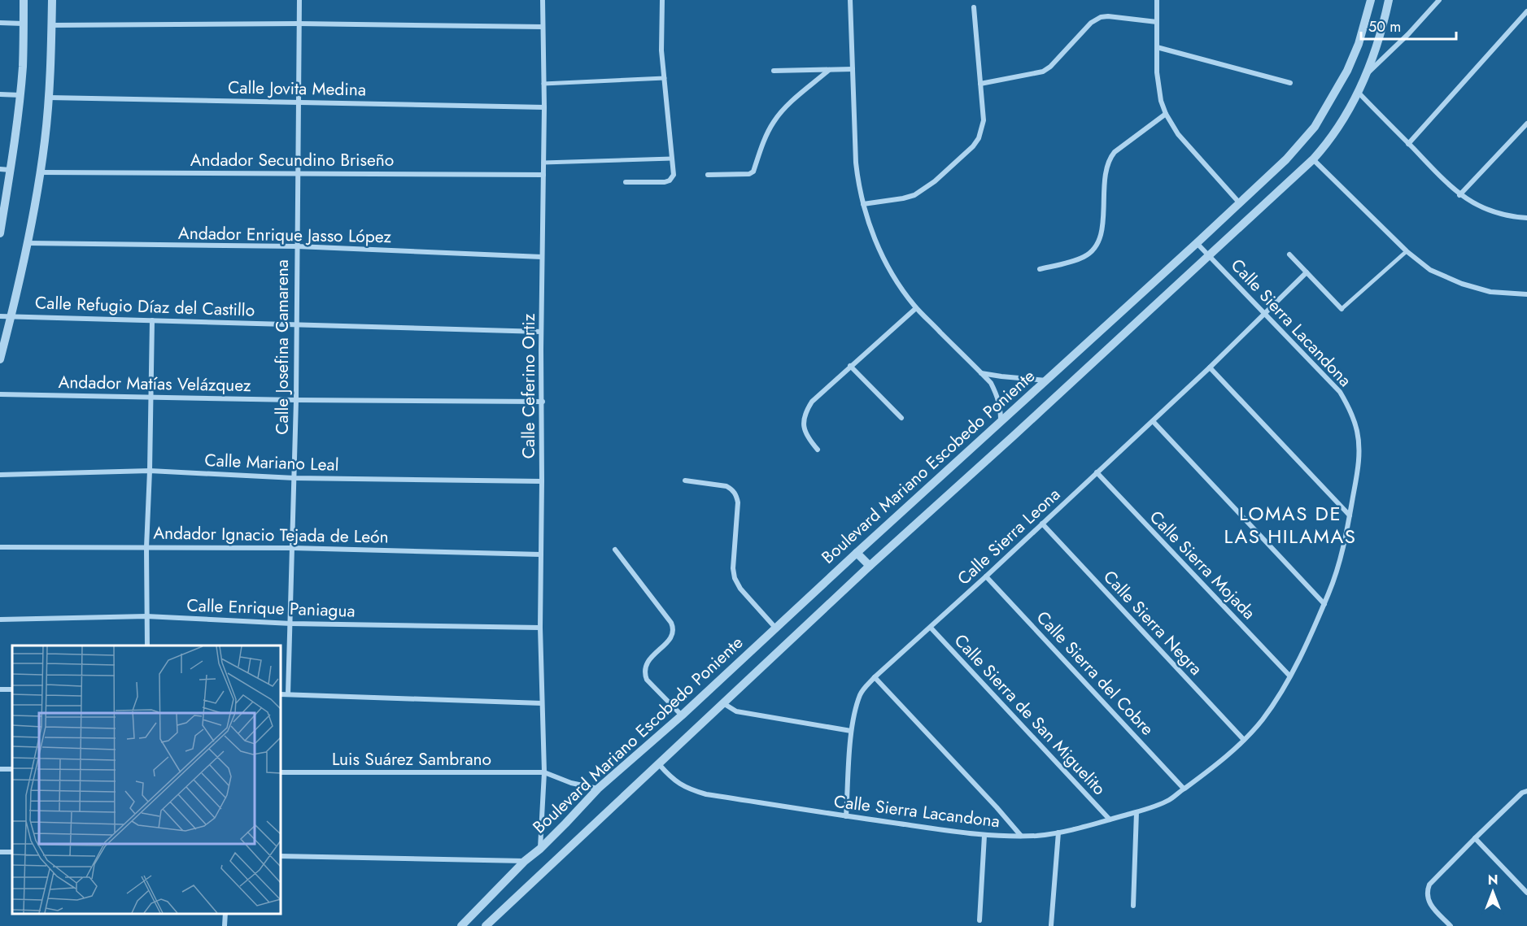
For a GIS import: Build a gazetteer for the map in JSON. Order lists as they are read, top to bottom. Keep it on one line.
{"streets":{"street":["Calle Jovita Medina","Andador Secundino Briseño","Andador Enrique Jasso López","Calle Refugio Díaz del Castillo","Calle Sierra Lacandona","Calle Josefina Camarena","Andador Matías Velázquez","Calle Ceferino Ortiz","Calle Mariano Leal","Boulevard Mariano Escobedo Poniente","Andador Ignacio Tejada de León","Calle Sierra Leona","Calle Sierra Mojada","Calle Enrique Paniagua","Calle Sierra Negra","Calle Sierra del Cobre","Calle Sierra de San Miguelito","Luis Suárez Sambrano"]},"crossings":[["Calle Jovita Medina","Calle Josefina Camarena"],["Calle Jovita Medina","Calle Ceferino Ortiz"],["Andador Secundino Briseño","Calle Josefina Camarena"],["Andador Secundino Briseño","Calle Ceferino Ortiz"],["Andador Enrique Jasso López","Calle Josefina Camarena"],["Andador Enrique Jasso López","Calle Ceferino Ortiz"],["Calle Refugio Díaz del Castillo","Calle Josefina Camarena"],["Calle Refugio Díaz del Castillo","Calle Ceferino Ortiz"],["Calle Sierra Lacandona","Boulevard Mariano Escobedo Poniente"],["Calle Sierra Lacandona","Calle Sierra Leona"],["Calle Sierra Lacandona","Calle Sierra Mojada"],["Calle Sierra Lacandona","Calle Sierra Negra"],["Calle Sierra Lacandona","Calle Sierra del Cobre"],["Calle Sierra Lacandona","Calle Sierra de San Miguelito"],["Calle Josefina Camarena","Andador Matías Velázquez"],["Calle Josefina Camarena","Calle Mariano Leal"],["Calle Josefina Camarena","Andador Ignacio Tejada de León"],["Calle Josefina Camarena","Calle Enrique Paniagua"],["Andador Matías Velázquez","Calle Ceferino Ortiz"],["Calle Ceferino Ortiz","Calle Mariano Leal"],["Calle Ceferino Ortiz","Boulevard Mariano Escobedo Poniente"],["Calle Ceferino Ortiz","Andador Ignacio Tejada de León"],["Calle Ceferino Ortiz","Calle Enrique Paniagua"],["Calle Ceferino Ortiz","Luis Suárez Sambrano"],["Calle Sierra Leona","Calle Sierra Mojada"],["Calle Sierra Leona","Calle Sierra Negra"],["Calle Sierra Leona","Calle Sierra del Cobre"],["Calle Sierra Leona","Calle Sierra de San Miguelito"]],"districts":["LOMAS DE LAS HILAMAS"],"scale_bar":"50 m","north":"top"}
